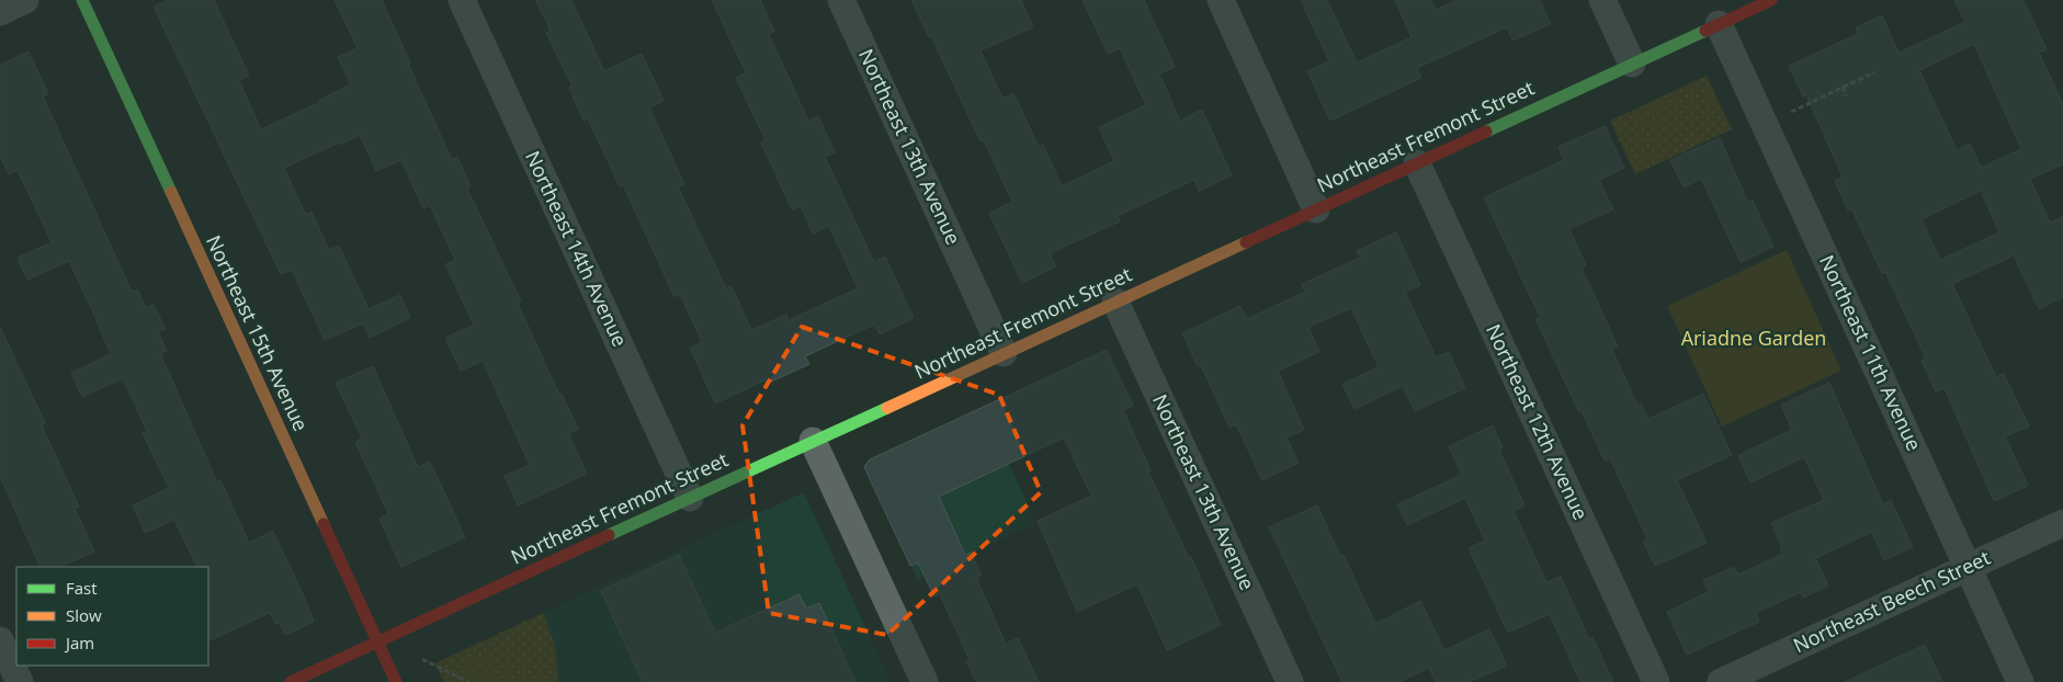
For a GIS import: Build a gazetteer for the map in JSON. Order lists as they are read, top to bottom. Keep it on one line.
{"streets":{"main road":["Northeast Fremont Street","Northeast 15th Avenue"],"street":["Northeast 13th Avenue","Northeast 14th Avenue","Northeast 11th Avenue","Northeast 12th Avenue","Northeast Beech Street"]},"crossings":[["Northeast Fremont Street","Northeast 13th Avenue"],["Northeast Fremont Street","Northeast 14th Avenue"],["Northeast Fremont Street","Northeast 15th Avenue"],["Northeast Fremont Street","Northeast 11th Avenue"],["Northeast Fremont Street","Northeast 12th Avenue"],["Northeast 11th Avenue","Northeast Beech Street"]],"parks":["Ariadne Garden"],"legend":["Fast","Slow","Jam"]}
